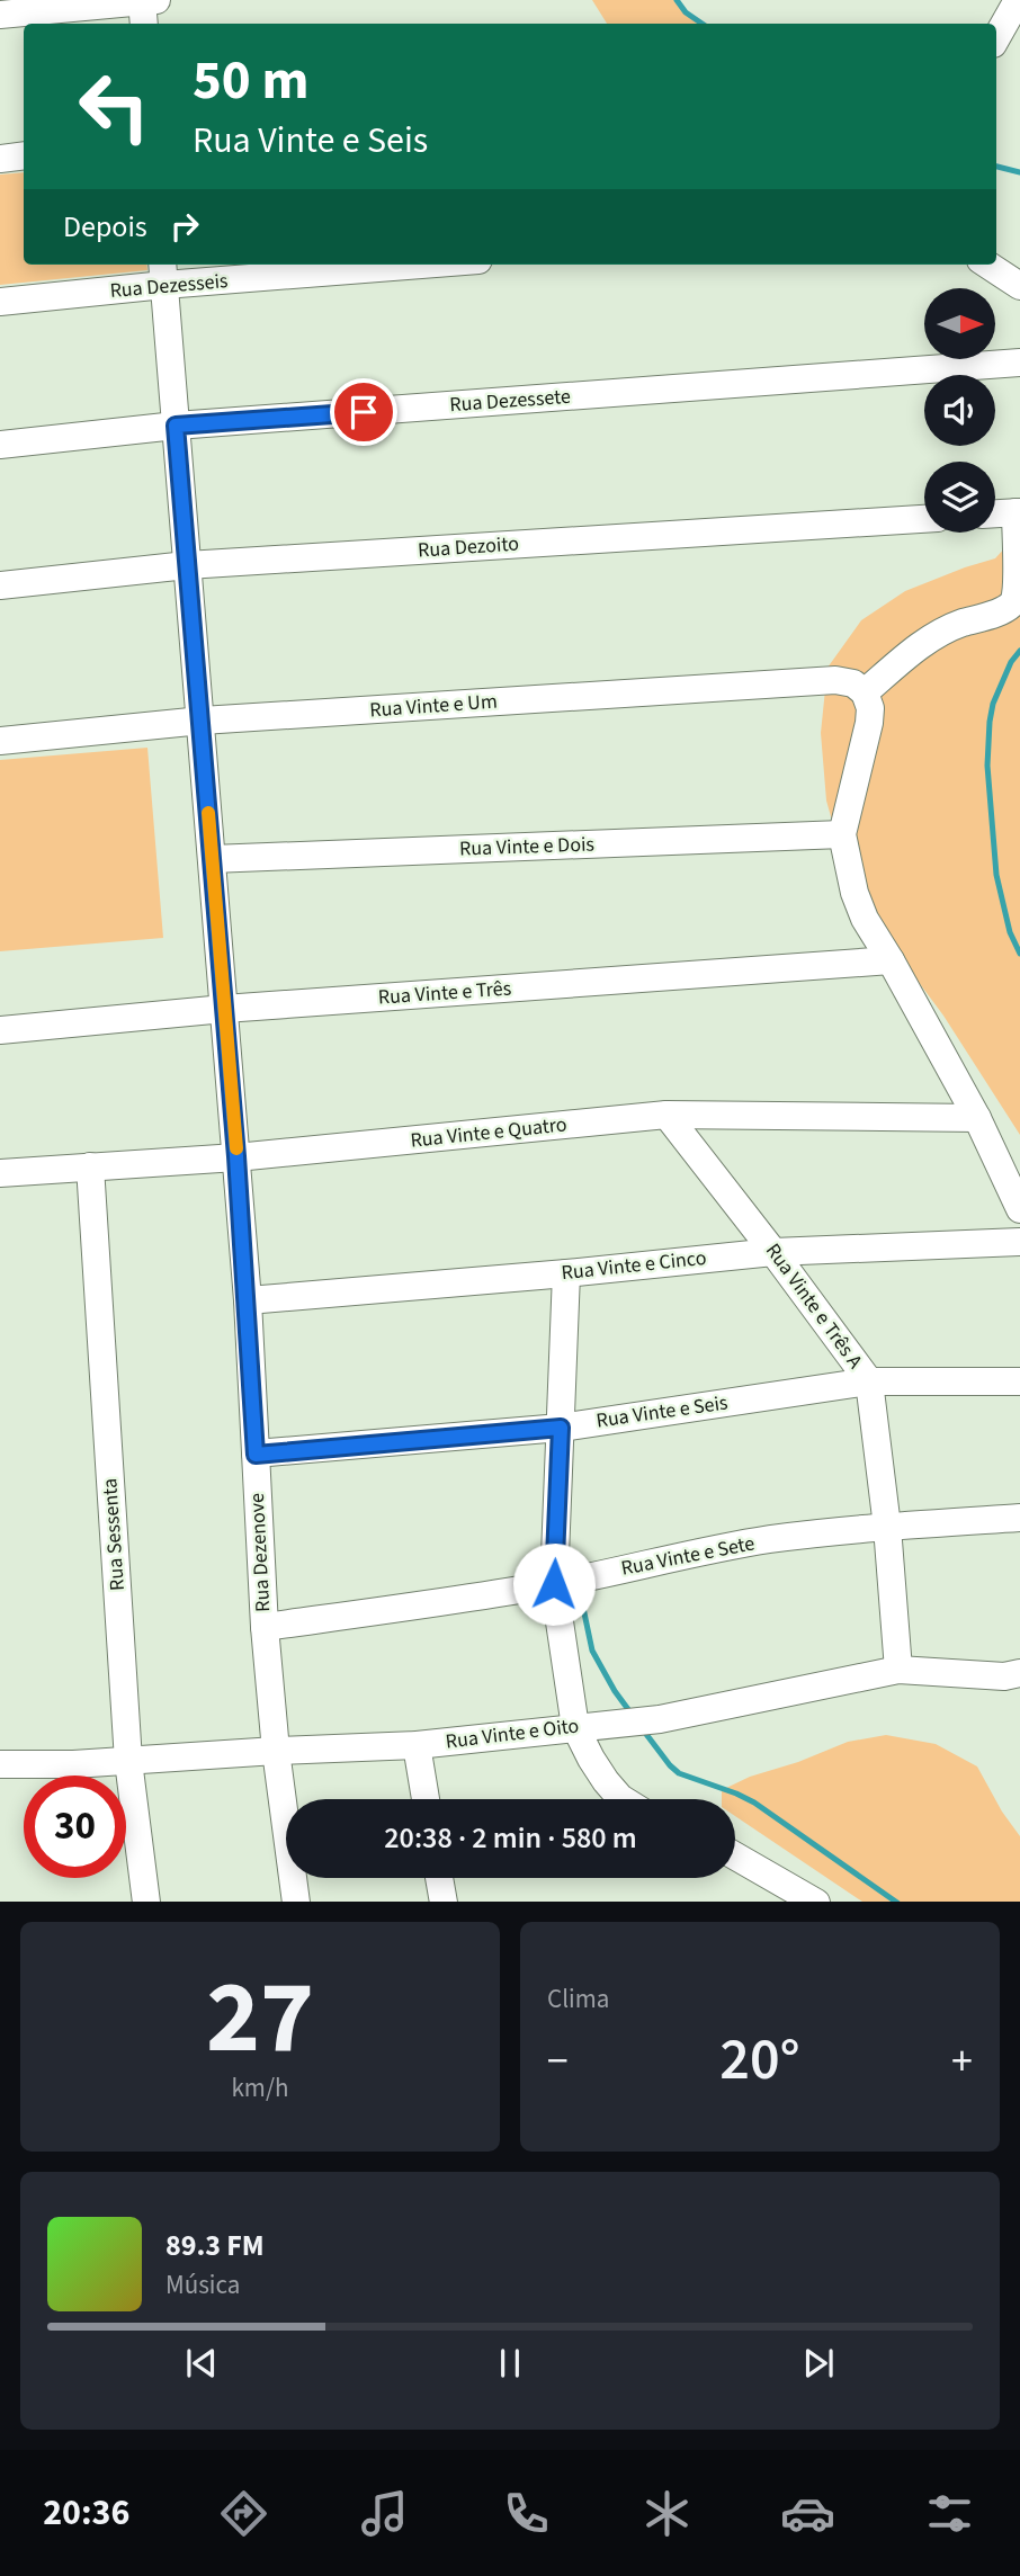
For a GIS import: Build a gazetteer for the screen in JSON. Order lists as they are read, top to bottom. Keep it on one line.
{"streets":{"street":["Rua Dezesseis","Rua Dezessete","Rua Dezoito","Rua Vinte e Um","Rua Vinte e Dois","Rua Vinte e Três","Rua Vinte e Quatro","Rua Vinte e Cinco","Rua Vinte e Três A","Rua Vinte e Seis","Rua Sessenta","Rua Dezenove","Rua Vinte e Sete","Rua Vinte e Oito"]},"crossings":[["Rua Dezesseis","Rua Dezenove"],["Rua Dezessete","Rua Dezenove"],["Rua Dezoito","Rua Dezenove"],["Rua Vinte e Um","Rua Dezenove"],["Rua Vinte e Dois","Rua Dezenove"],["Rua Vinte e Três","Rua Dezenove"],["Rua Vinte e Quatro","Rua Vinte e Três A"],["Rua Vinte e Quatro","Rua Sessenta"],["Rua Vinte e Quatro","Rua Dezenove"],["Rua Vinte e Cinco","Rua Vinte e Três A"],["Rua Vinte e Cinco","Rua Dezenove"],["Rua Vinte e Três A","Rua Vinte e Seis"],["Rua Vinte e Três A","Rua Vinte e Sete"],["Rua Vinte e Três A","Rua Vinte e Oito"],["Rua Vinte e Seis","Rua Dezenove"],["Rua Sessenta","Rua Vinte e Oito"],["Rua Dezenove","Rua Vinte e Sete"],["Rua Dezenove","Rua Vinte e Oito"]],"north":"right","page":{"turn":["50 m","Rua Vinte e Seis"],"then":"Depois","limit":"30","trip":"20:38 · 2 min · 580 m","tile":[["27","km/h"],"Clima"],"heat":["−","20°","+"],"song":["89.3 FM","Música"],"tabs":"20:36"}}
